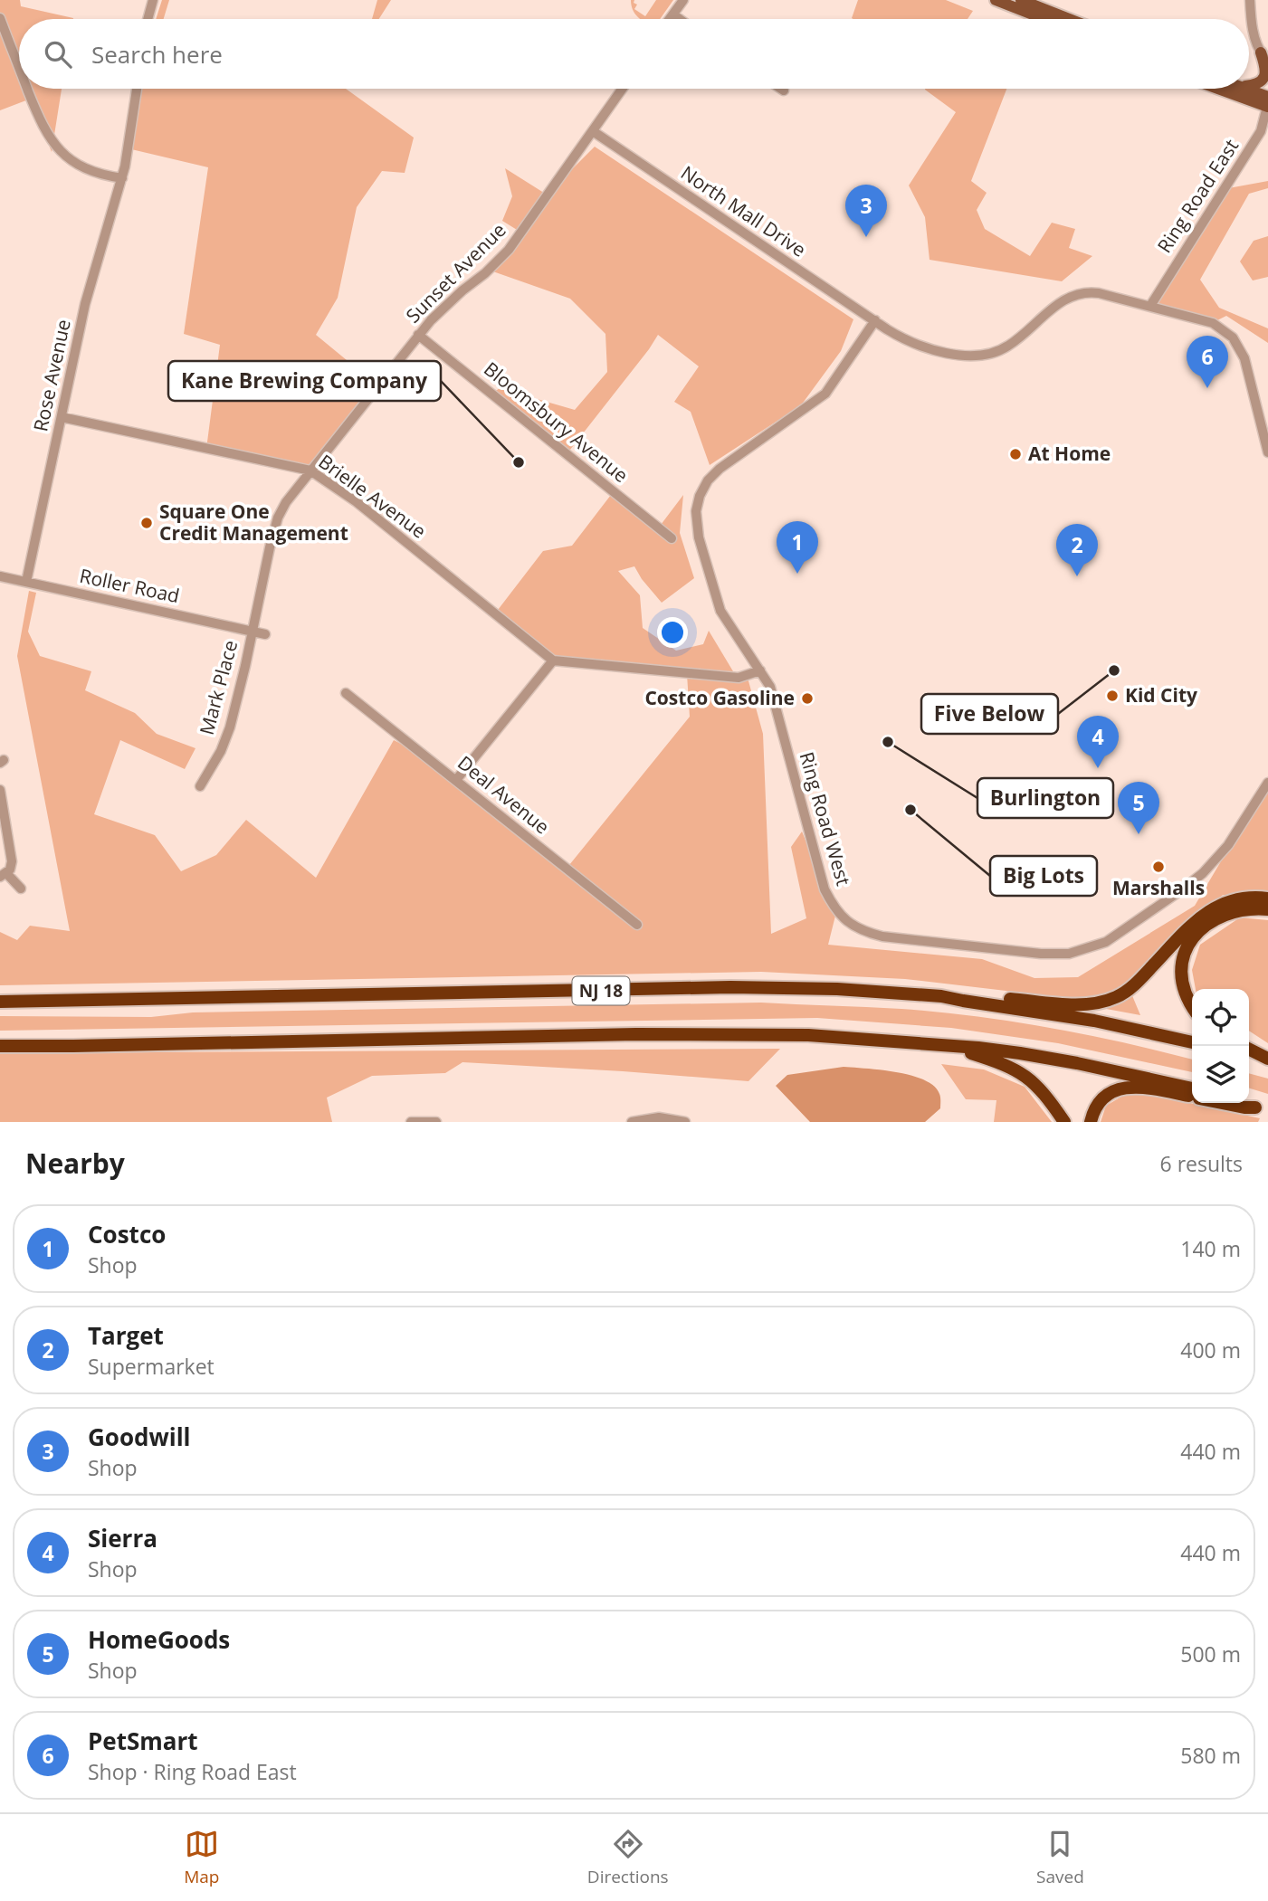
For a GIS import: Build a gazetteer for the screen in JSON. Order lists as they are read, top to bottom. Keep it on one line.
{"streets":{"highway":["NJ 18"],"street":["Ring Road East","North Mall Drive","Sunset Avenue","Rose Avenue","Bloomsbury Avenue","Brielle Avenue","Roller Road","Mark Place","Deal Avenue","Ring Road West"]},"crossings":[["North Mall Drive","Sunset Avenue"],["North Mall Drive","Ring Road West"],["Sunset Avenue","Bloomsbury Avenue"],["Sunset Avenue","Brielle Avenue"],["Sunset Avenue","Roller Road"],["Sunset Avenue","Mark Place"],["Rose Avenue","Brielle Avenue"],["Rose Avenue","Roller Road"],["Roller Road","Mark Place"]],"places":["At Home","Kane Brewing Company","Square One Credit Management","Five Below","Kid City","Costco Gasoline","Burlington","Big Lots","Marshalls"],"page":{"search":"Search here","pins":["3","6","1","2","4","5"],"heading":["Nearby","6 results"],"list":[{"mark":"1","name":"Costco","note":"Shop","value":"140 m"},{"mark":"2","name":"Target","note":"Supermarket","value":"400 m"},{"mark":"3","name":"Goodwill","note":"Shop","value":"440 m"},{"mark":"4","name":"Sierra","note":"Shop","value":"440 m"},{"mark":"5","name":"HomeGoods","note":"Shop","value":"500 m"},{"mark":"6","name":"PetSmart","note":"Shop · Ring Road East","value":"580 m"}],"nav":["Map","Directions","Saved"]}}
